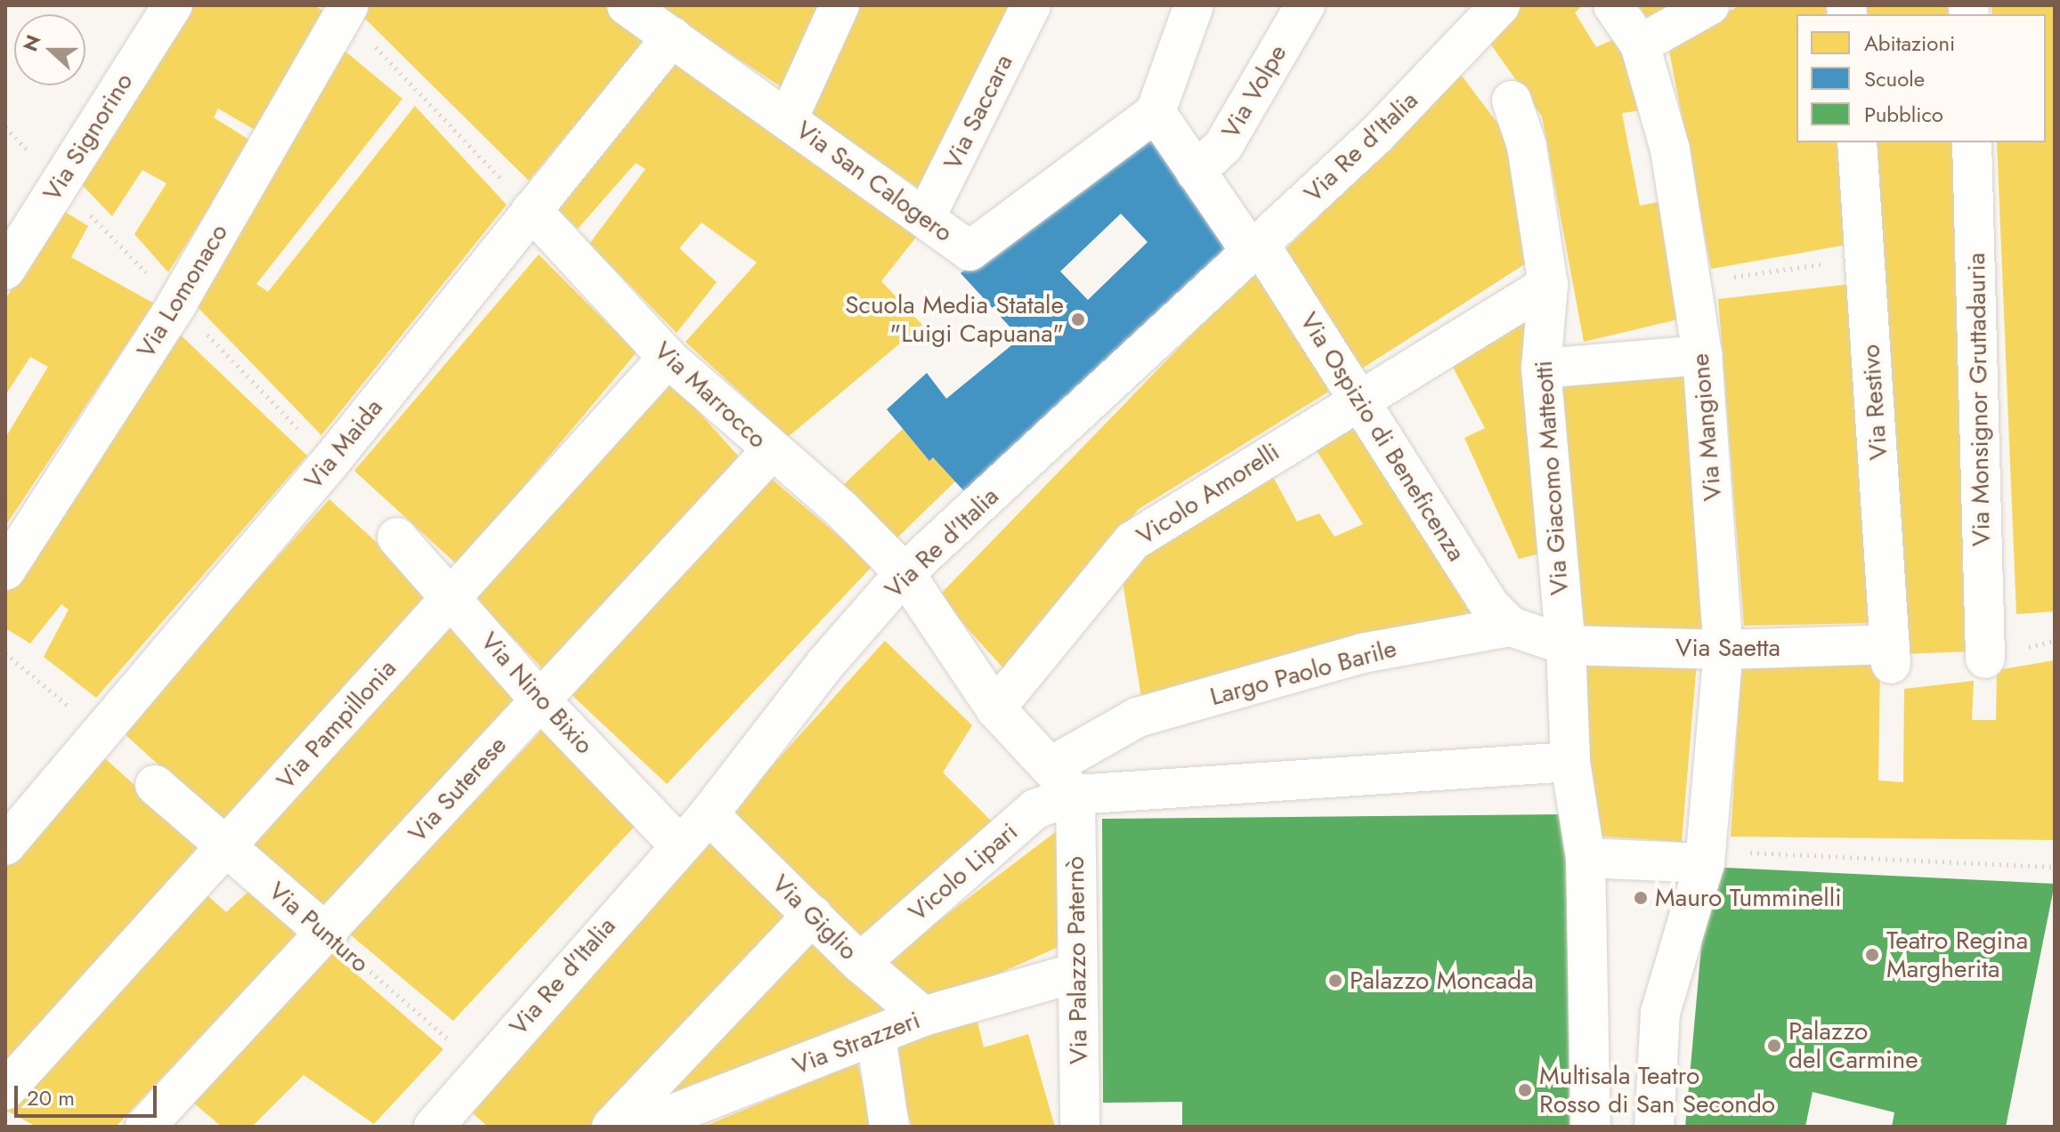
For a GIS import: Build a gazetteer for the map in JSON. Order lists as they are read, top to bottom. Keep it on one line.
{"streets":{"street":["Via Volpe","Via Saccara","Via Signorino","Via Re d'Italia","Via San Calogero","Via Lomonaco","Via Marrocco","Via Monsignor Gruttadauria","Via Restivo","Via Mangione","Via Ospizio di Beneficenza","Via Maida","Via Giacomo Matteotti","Vicolo Amorelli","Via Saetta","Largo Paolo Barile","Via Nino Bixio","Via Pampillonia","Via Suterese","Vicolo Lipari","Via Giglio","Via Punturo","Via Palazzo Paternò","Via Strazzeri"]},"crossings":[["Via Saccara","Via San Calogero"],["Via Re d'Italia","Via Marrocco"],["Via Re d'Italia","Via Ospizio di Beneficenza"],["Via Re d'Italia","Via Nino Bixio"],["Via Re d'Italia","Via Giglio"],["Via Re d'Italia","Via Punturo"],["Via San Calogero","Via Maida"],["Via Marrocco","Via Maida"],["Via Marrocco","Vicolo Amorelli"],["Via Marrocco","Largo Paolo Barile"],["Via Marrocco","Via Pampillonia"],["Via Marrocco","Via Suterese"],["Via Marrocco","Vicolo Lipari"],["Via Marrocco","Via Palazzo Paternò"],["Via Restivo","Via Saetta"],["Via Mangione","Via Saetta"],["Via Ospizio di Beneficenza","Vicolo Amorelli"],["Via Ospizio di Beneficenza","Largo Paolo Barile"],["Via Giacomo Matteotti","Vicolo Amorelli"],["Via Giacomo Matteotti","Via Saetta"],["Via Giacomo Matteotti","Largo Paolo Barile"],["Via Saetta","Largo Paolo Barile"],["Largo Paolo Barile","Vicolo Lipari"],["Largo Paolo Barile","Via Palazzo Paternò"],["Via Nino Bixio","Via Pampillonia"],["Via Nino Bixio","Via Suterese"],["Via Pampillonia","Via Punturo"],["Via Suterese","Via Punturo"],["Vicolo Lipari","Via Giglio"],["Vicolo Lipari","Via Palazzo Paternò"],["Via Giglio","Via Strazzeri"],["Via Palazzo Paternò","Via Strazzeri"]],"places":["Scuola Media Statale \"Luigi Capuana\"","Mauro Tumminelli","Teatro Regina Margherita","Palazzo Moncada","Palazzo del Carmine","Multisala Teatro Rosso di San Secondo"],"legend":["Abitazioni","Scuole","Pubblico"],"scale_bar":"20 m","north":"left"}
